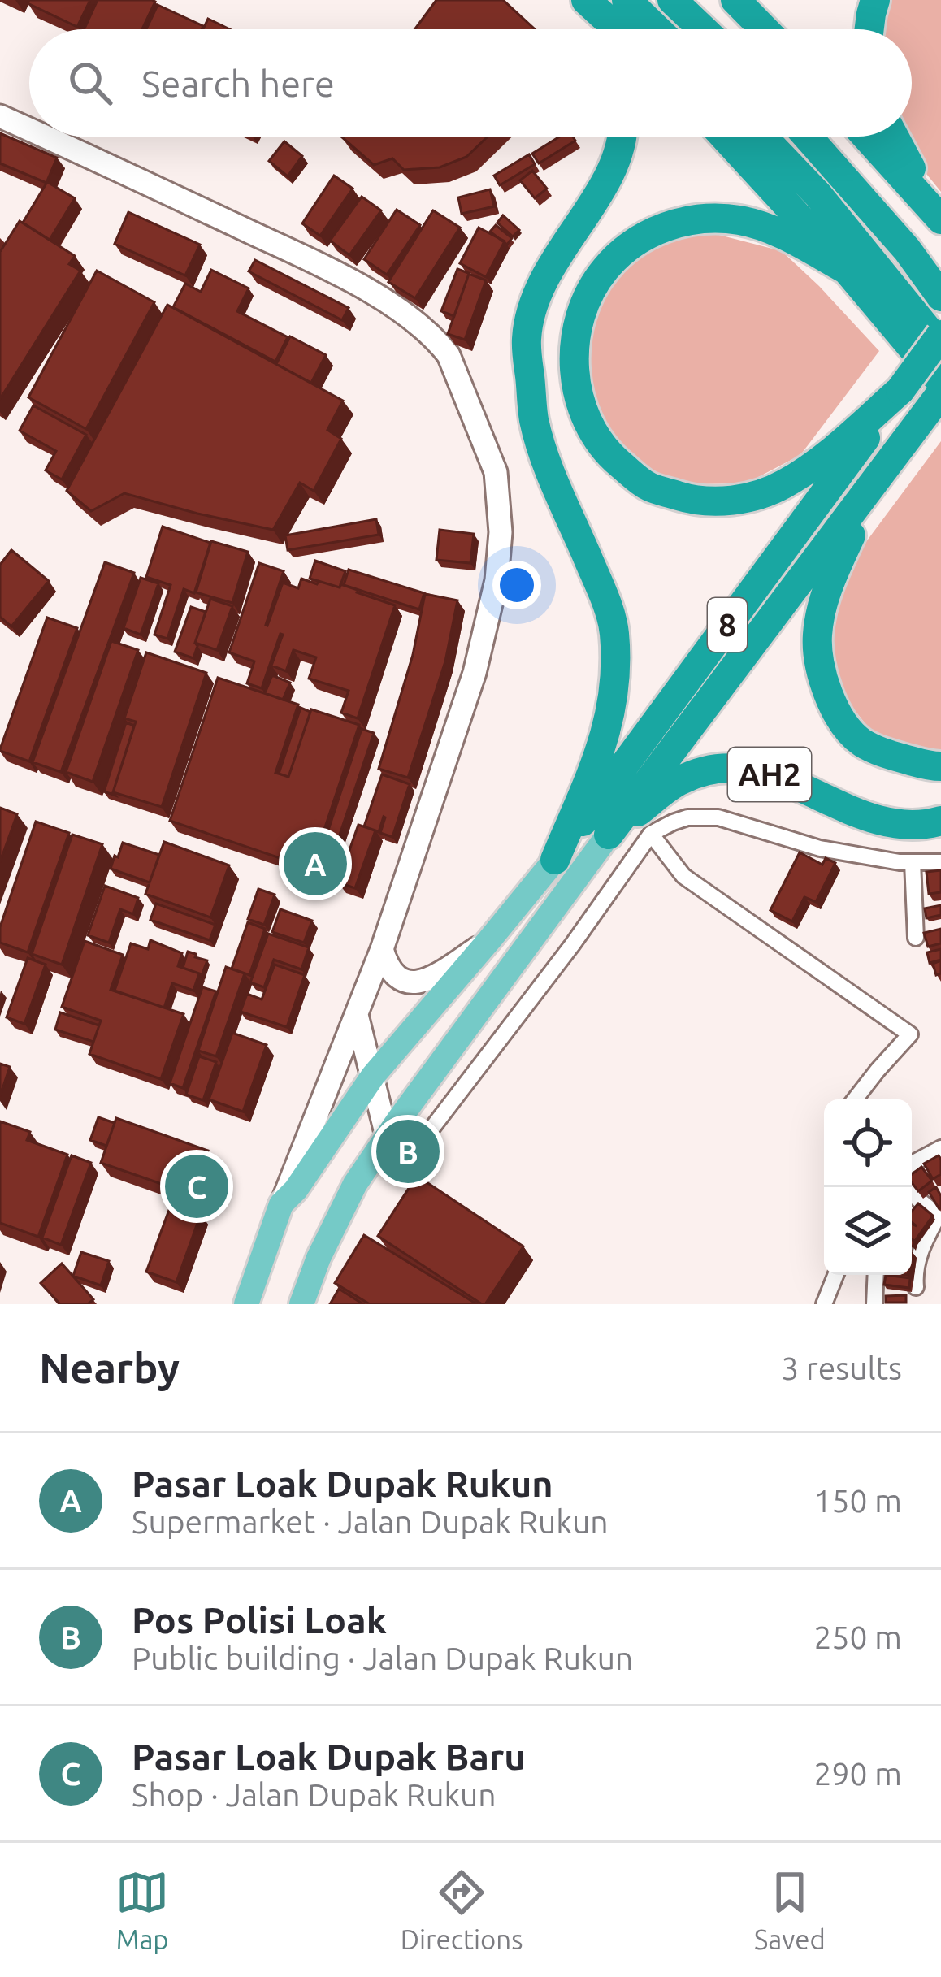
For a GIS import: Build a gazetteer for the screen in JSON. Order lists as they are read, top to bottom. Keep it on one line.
{"streets":{"highway":["8","AH2"]},"crossings":[["8","AH2"]],"page":{"search":"Search here","pins":["A","B","C"],"heading":["Nearby","3 results"],"list":[{"mark":"A","name":"Pasar Loak Dupak Rukun","note":"Supermarket · Jalan Dupak Rukun","value":"150 m"},{"mark":"B","name":"Pos Polisi Loak","note":"Public building · Jalan Dupak Rukun","value":"250 m"},{"mark":"C","name":"Pasar Loak Dupak Baru","note":"Shop · Jalan Dupak Rukun","value":"290 m"}],"nav":["Map","Directions","Saved"]}}
